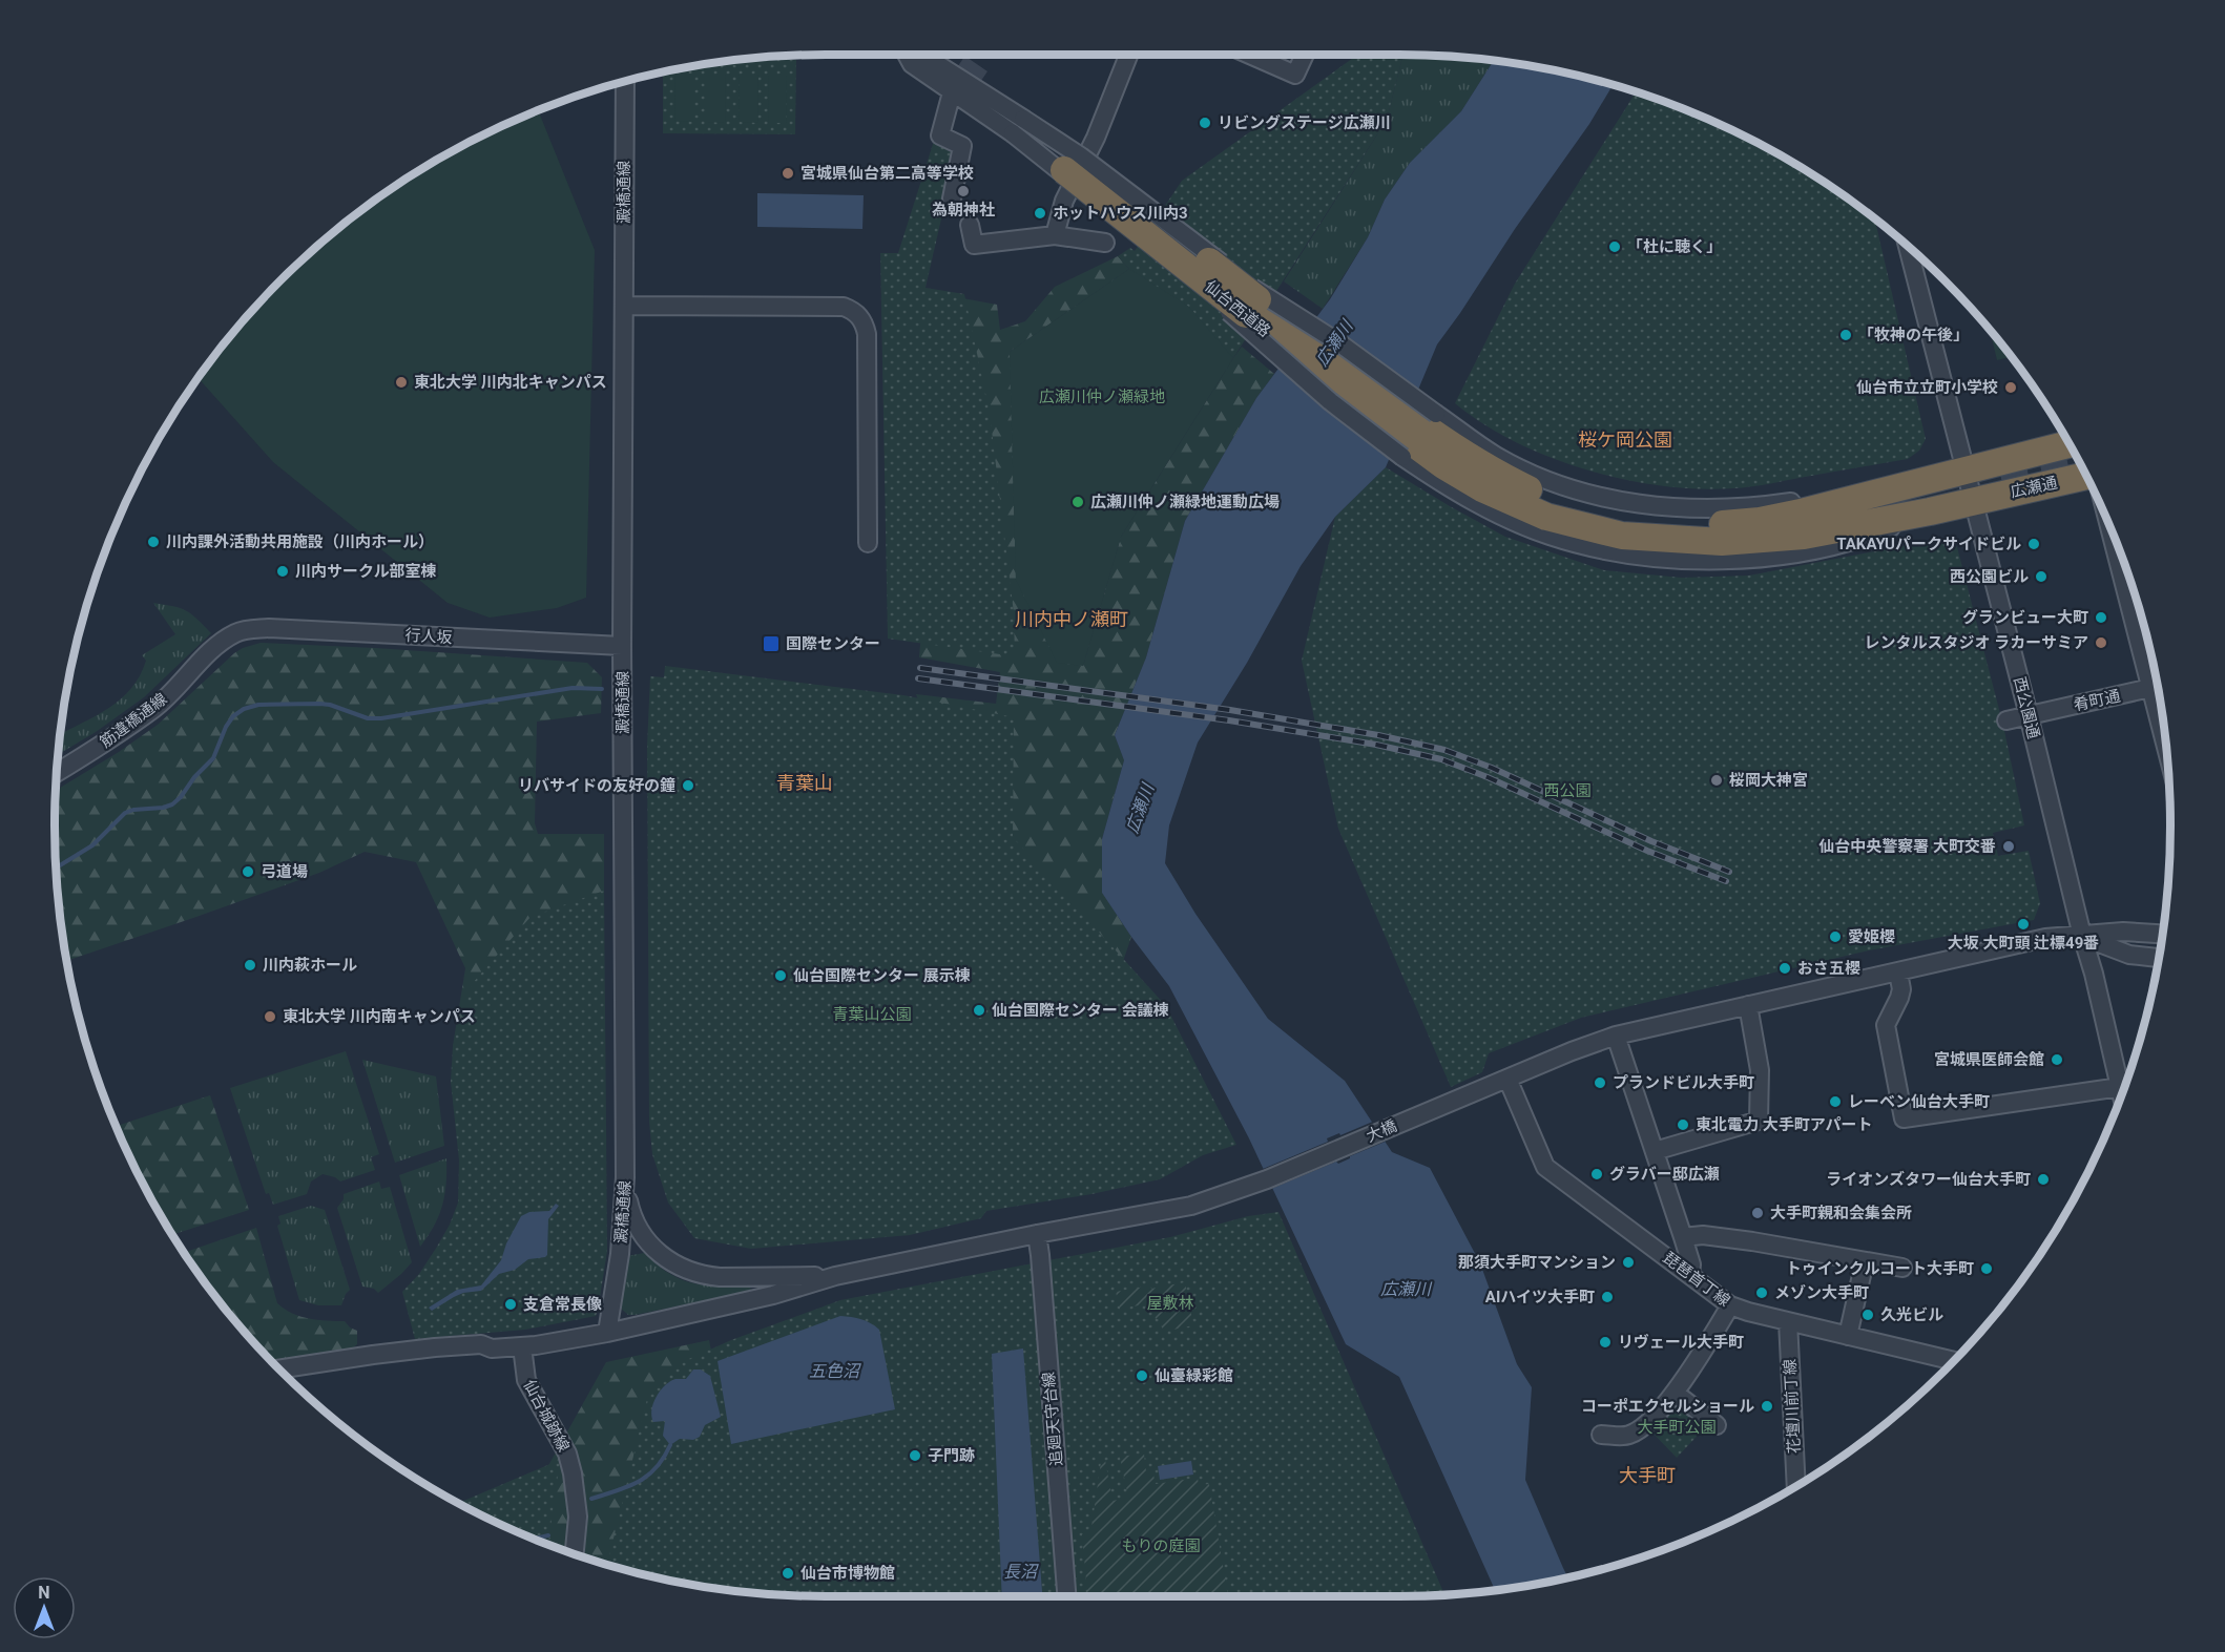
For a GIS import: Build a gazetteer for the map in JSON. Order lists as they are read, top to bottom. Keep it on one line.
{"streets":{"highway":["仙台西道路","広瀬通"],"street":["澱橋通線","行人坂","肴町通","西公園通","筋違橋通線","大橋","琵琶首丁線","花壇川前丁線","仙台城跡線","追廻天守台線"]},"crossings":[["澱橋通線","行人坂"],["広瀬通","西公園通"],["行人坂","筋違橋通線"],["肴町通","西公園通"],["西公園通","大橋"],["大橋","琵琶首丁線"],["大橋","追廻天守台線"],["琵琶首丁線","花壇川前丁線"]],"districts":["桜ケ岡公園","川内中ノ瀬町","青葉山","大手町"],"water":["広瀬川","五色沼","長沼"],"parks":["広瀬川仲ノ瀬緑地","西公園","青葉山公園","屋敷林","大手町公園","もりの庭園"],"places":{"other":["リビングステージ広瀬川","宮城県仙台第二高等学校","為朝神社","ホットハウス川内3","「杜に聴く」","「牧神の午後」","東北大学 川内北キャンパス","仙台市立立町小学校","広瀬川仲ノ瀬緑地運動広場","川内課外活動共用施設（川内ホール）","TAKAYUパークサイドビル","川内サークル部室棟","西公園ビル","グランビュー大町","レンタルスタジオ ラカーサミア","桜岡大神宮","リバサイドの友好の鐘","仙台中央警察署 大町交番","弓道場","大坂 大町頭 辻標49番","愛姫櫻","川内萩ホール","おさ五櫻","仙台国際センター 展示棟","仙台国際センター 会議棟","東北大学 川内南キャンパス","宮城県医師会館","プランドビル大手町","レーベン仙台大手町","東北電力 大手町アパート","グラバー邸広瀬","ライオンズタワー仙台大手町","大手町親和会集会所","那須大手町マンション","トゥインクルコート大手町","メゾン大手町","AIハイツ大手町","支倉常長像","久光ビル","リヴェール大手町","仙臺緑彩館","コーポエクセルショール","子門跡","仙台市博物館"],"transit":["国際センター"]},"north":"top"}
